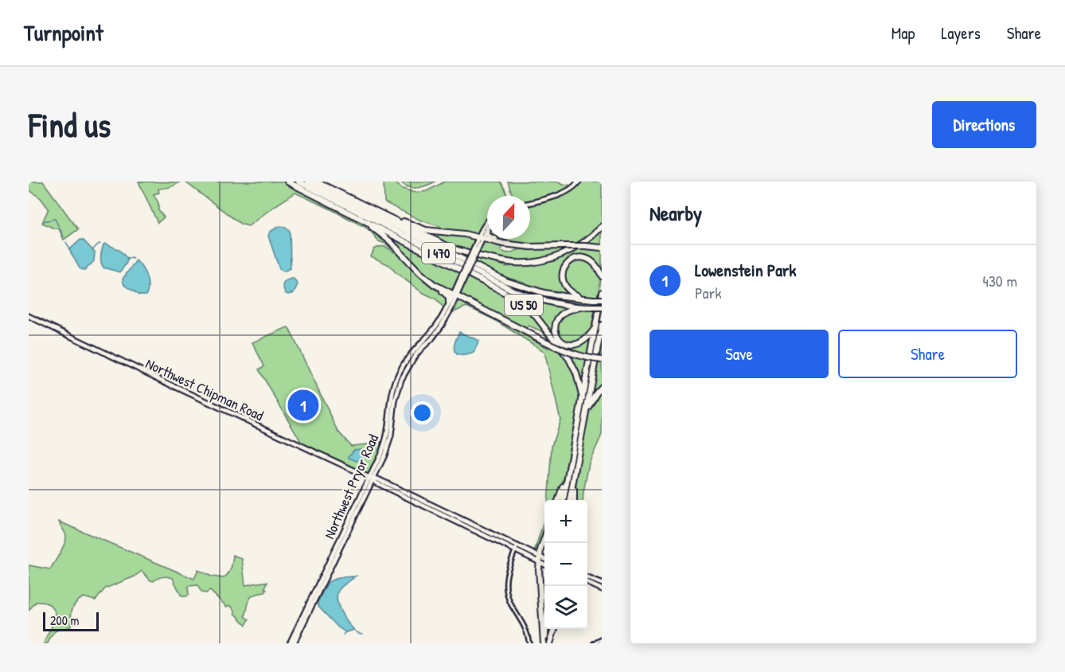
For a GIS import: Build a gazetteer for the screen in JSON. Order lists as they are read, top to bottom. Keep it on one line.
{"streets":{"highway":["I 470","US 50"],"main road":["Northwest Chipman Road","Northwest Pryor Road"]},"crossings":[["Northwest Chipman Road","Northwest Pryor Road"]],"scale_bar":"200 m","north":"top","page":{"header":"Turnpoint","nav":["Map","Layers","Share"],"buttons":["Directions",["Save","Share"]],"title":"Find us","heading":"Nearby","list":[{"mark":"1","name":"Lowenstein Park","note":"Park","value":"430 m"}],"pins":"1","map_buttons":["+","−"],"scale":"200 m"}}
